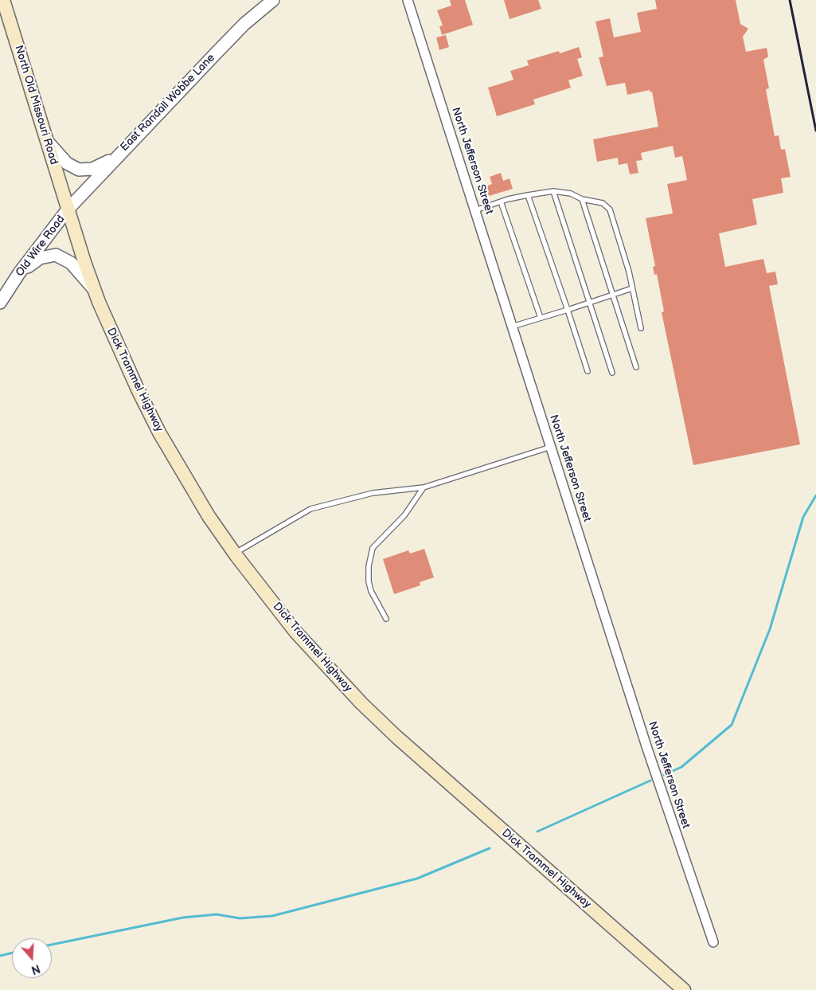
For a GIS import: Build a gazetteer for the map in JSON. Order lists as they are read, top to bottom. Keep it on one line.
{"streets":{"main road":["North Old Missouri Road","Dick Trammel Highway"],"street":["East Randall Wobbe Lane","North Jefferson Street","Old Wire Road"]},"crossings":[["East Randall Wobbe Lane","North Old Missouri Road"],["East Randall Wobbe Lane","Old Wire Road"],["East Randall Wobbe Lane","Dick Trammel Highway"],["North Old Missouri Road","Old Wire Road"],["North Old Missouri Road","Dick Trammel Highway"],["Old Wire Road","Dick Trammel Highway"]],"north":"bottom"}
